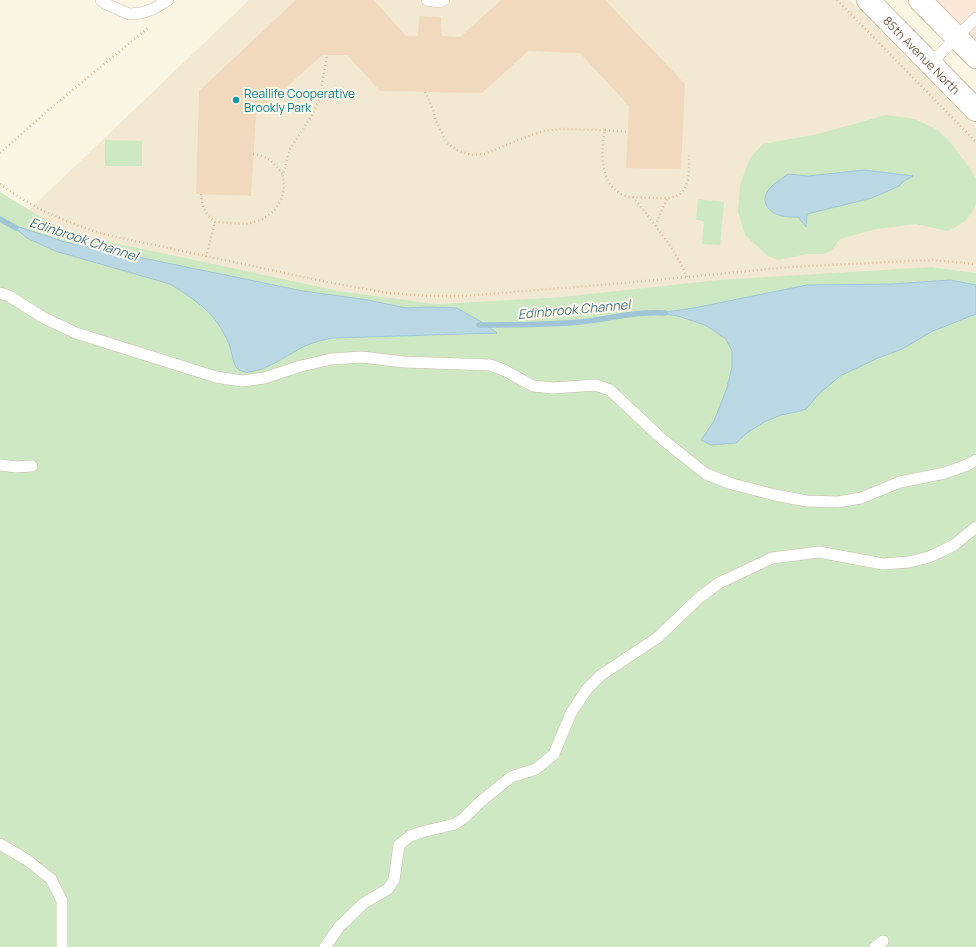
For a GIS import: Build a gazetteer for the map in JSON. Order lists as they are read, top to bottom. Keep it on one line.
{"streets":{"main road":["85th Avenue North"]},"water":["Edinbrook Channel"],"places":["Reallife Cooperative Brookly Park"]}
